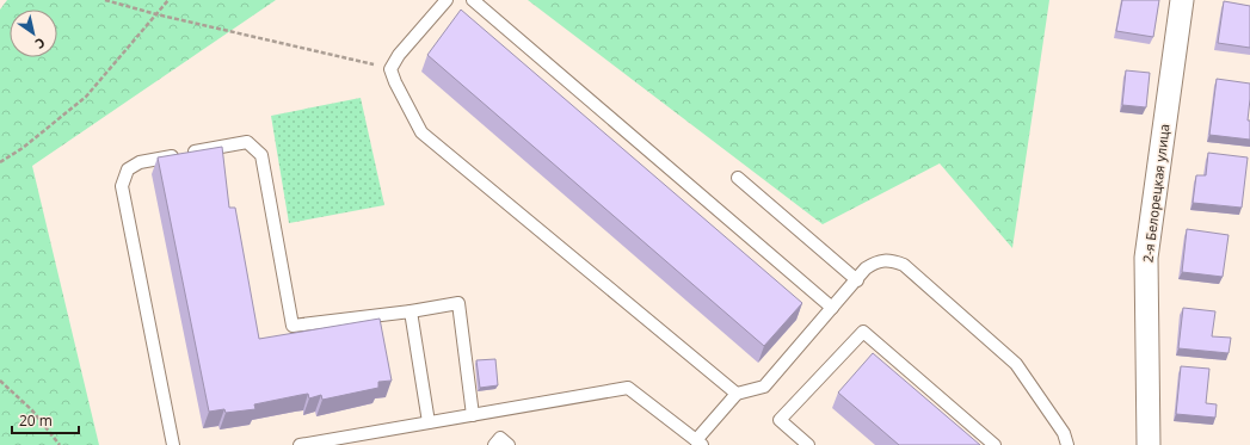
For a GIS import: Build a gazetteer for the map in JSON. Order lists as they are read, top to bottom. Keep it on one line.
{"streets":{"street":["2-я Белорецкая улица"]},"scale_bar":"20 m","north":"bottom right"}
